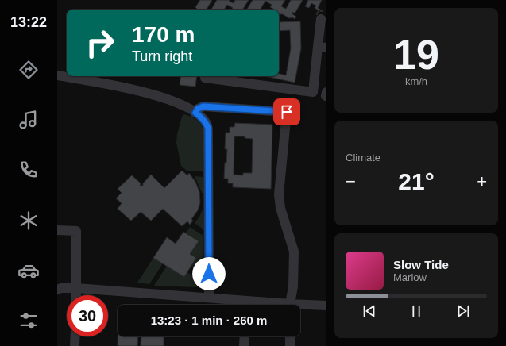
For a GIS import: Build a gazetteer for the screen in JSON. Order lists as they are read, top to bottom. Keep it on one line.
{"page":{"tabs":"13:22","tile":[["19","km/h"],"Climate"],"turn":["170 m","Turn right"],"heat":["−","21°","+"],"song":["Slow Tide","Marlow"],"limit":"30","trip":"13:23 · 1 min · 260 m"}}
